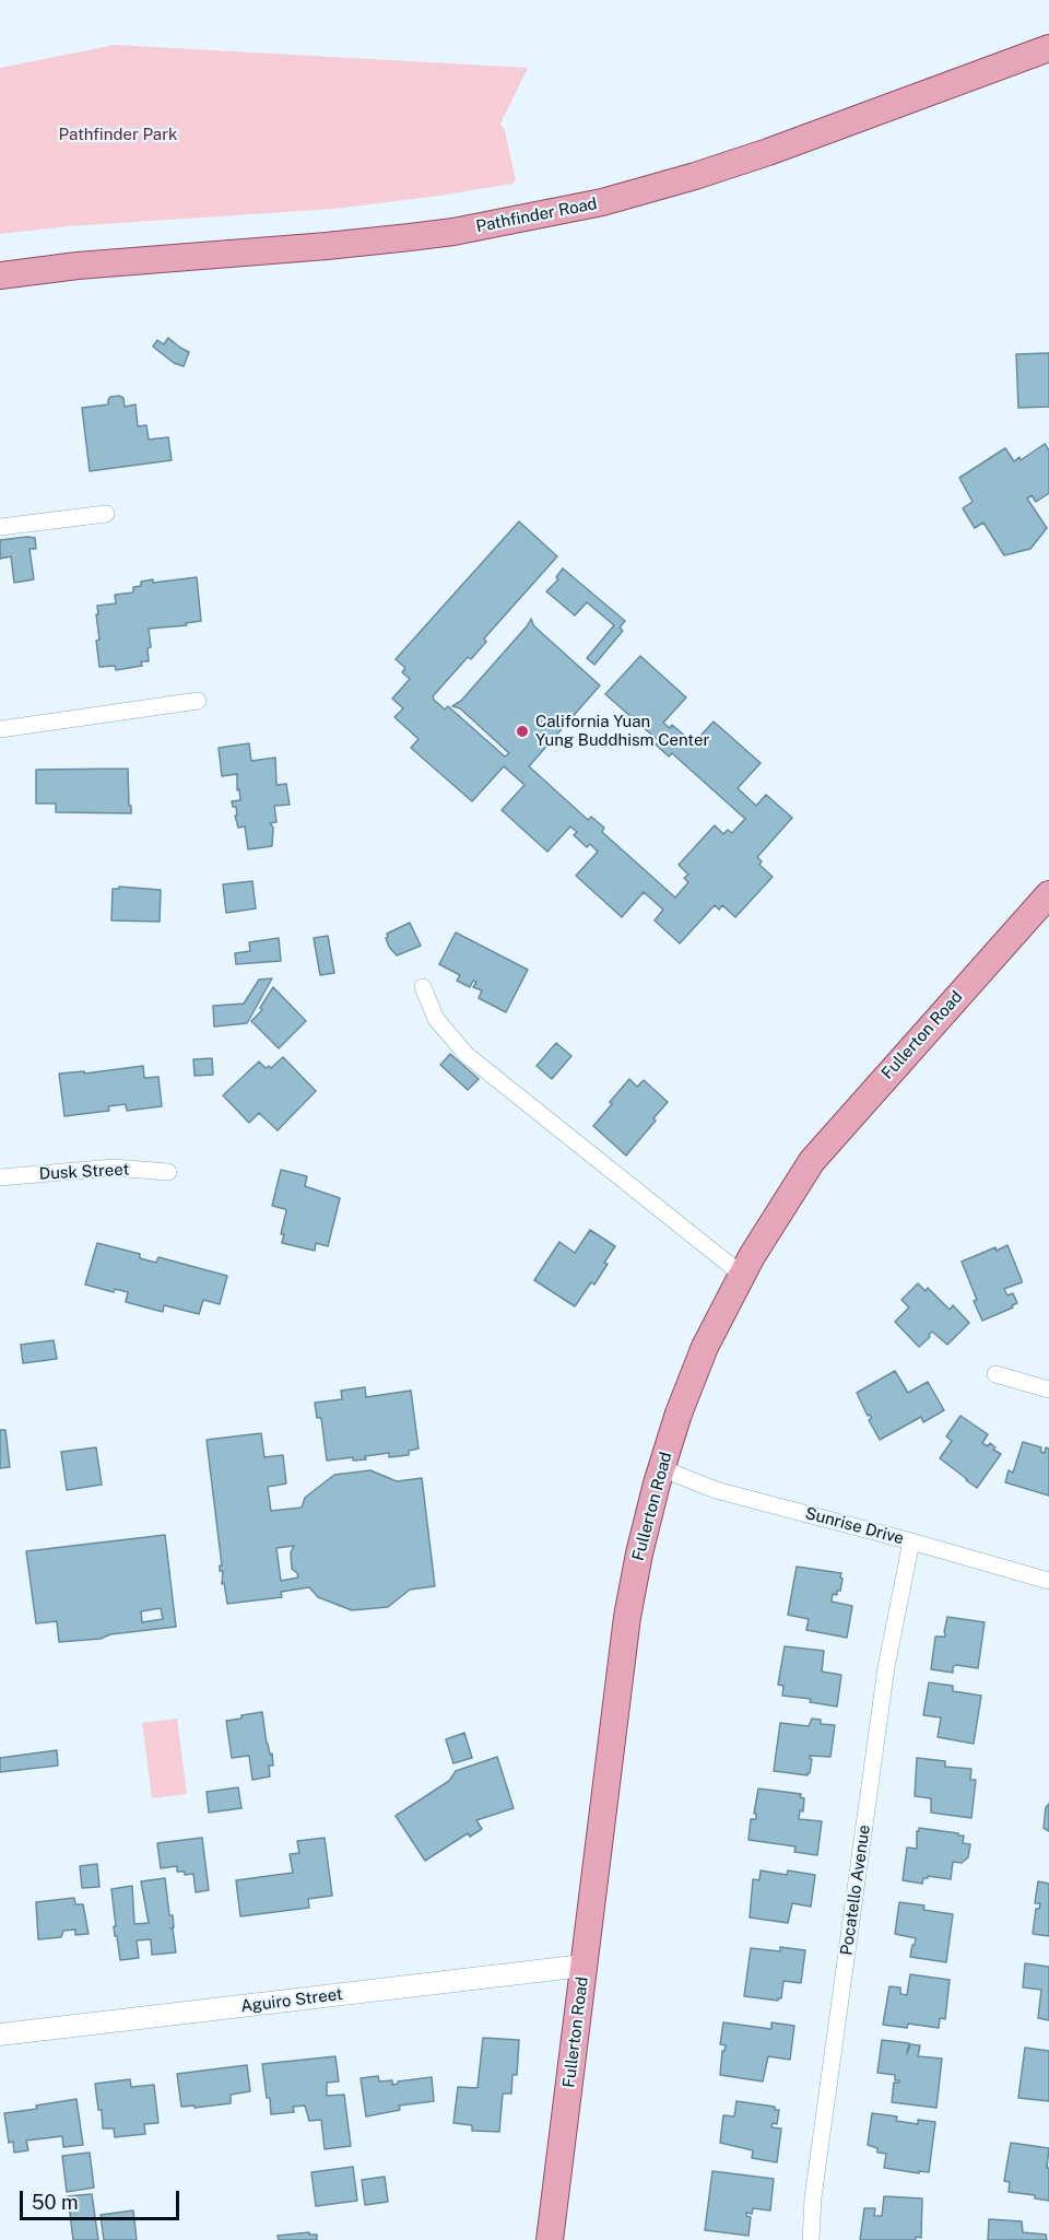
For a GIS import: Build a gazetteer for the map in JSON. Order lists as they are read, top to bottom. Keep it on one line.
{"streets":{"main road":["Pathfinder Road","Fullerton Road"],"street":["Dusk Street","Sunrise Drive","Pocatello Avenue","Aguiro Street"]},"crossings":[["Fullerton Road","Sunrise Drive"],["Fullerton Road","Aguiro Street"],["Sunrise Drive","Pocatello Avenue"]],"parks":["Pathfinder Park"],"places":["California Yuan Yung Buddhism Center"],"scale_bar":"50 m"}
